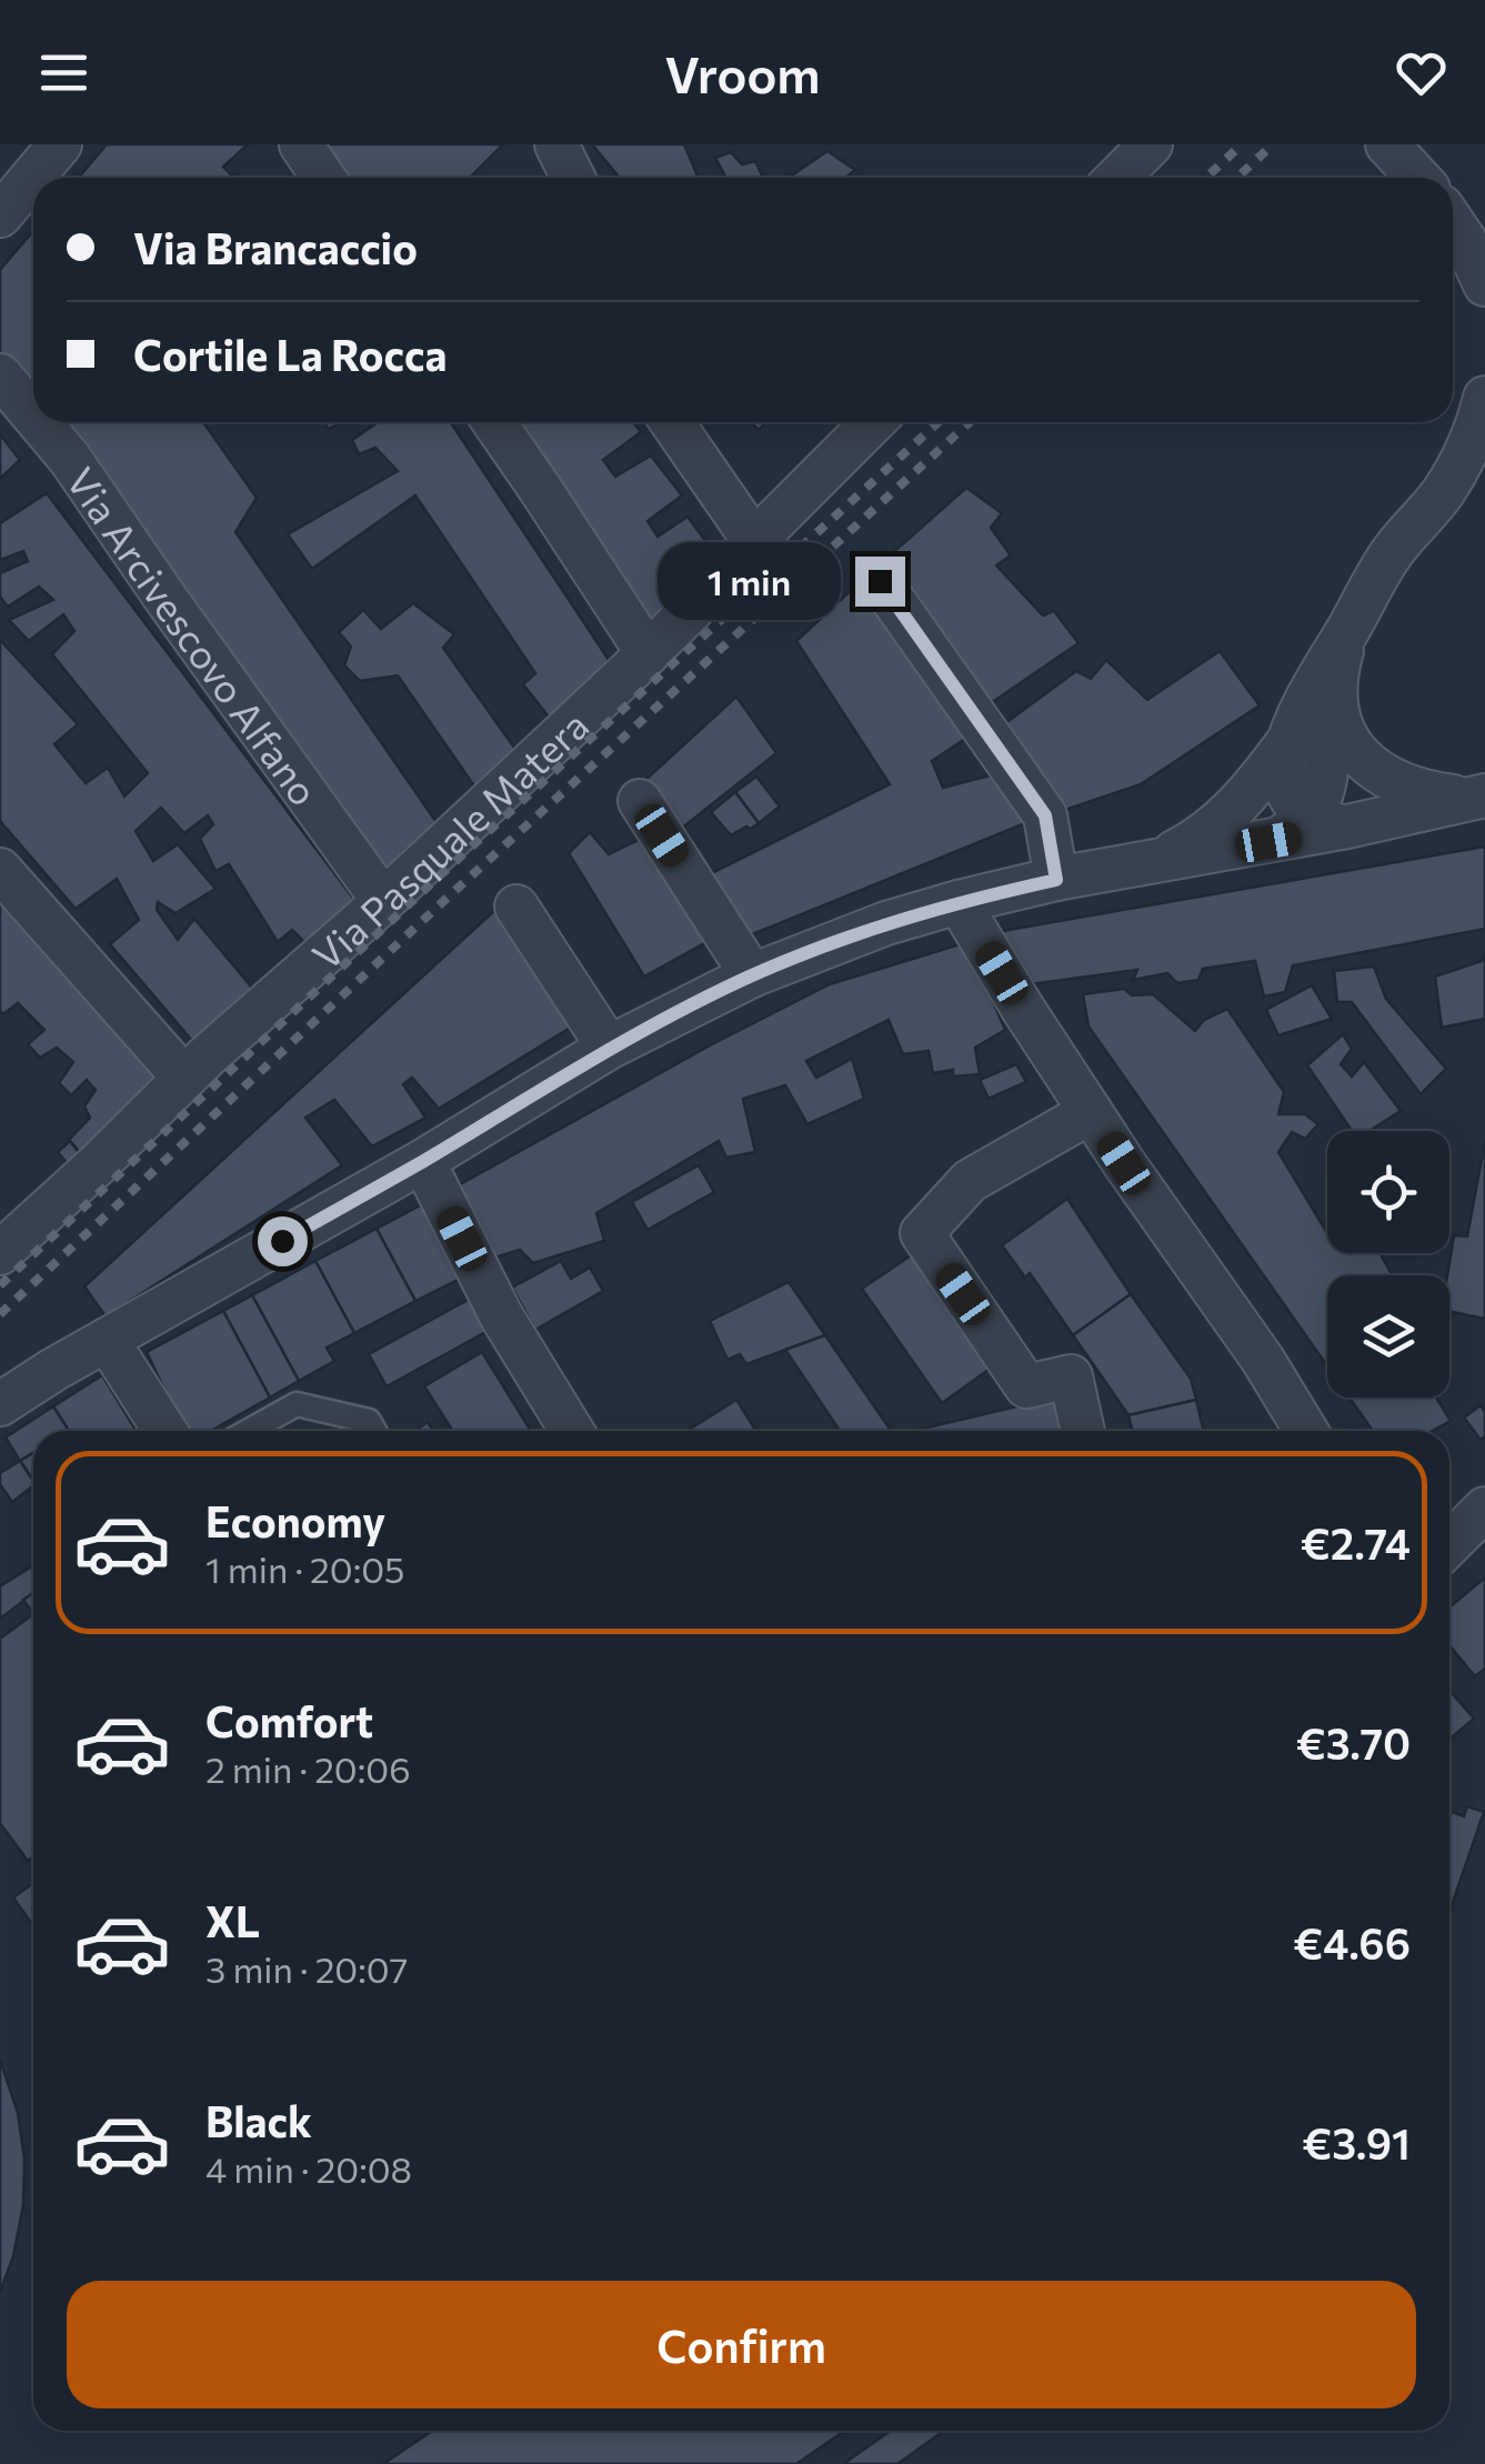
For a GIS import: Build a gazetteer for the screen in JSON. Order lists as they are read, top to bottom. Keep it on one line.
{"streets":{"street":["Via Arcivescovo Alfano","Via Pasquale Matera"]},"crossings":[["Via Arcivescovo Alfano","Via Pasquale Matera"]],"page":{"header":"Vroom","banner":["Via Brancaccio","Cortile La Rocca"],"bubble":"1 min","list":[{"name":"Economy","note":"1 min · 20:05","value":"€2.74"},{"name":"Comfort","note":"2 min · 20:06","value":"€3.70"},{"name":"XL","note":"3 min · 20:07","value":"€4.66"},{"name":"Black","note":"4 min · 20:08","value":"€3.91"}],"buttons":"Confirm"}}
